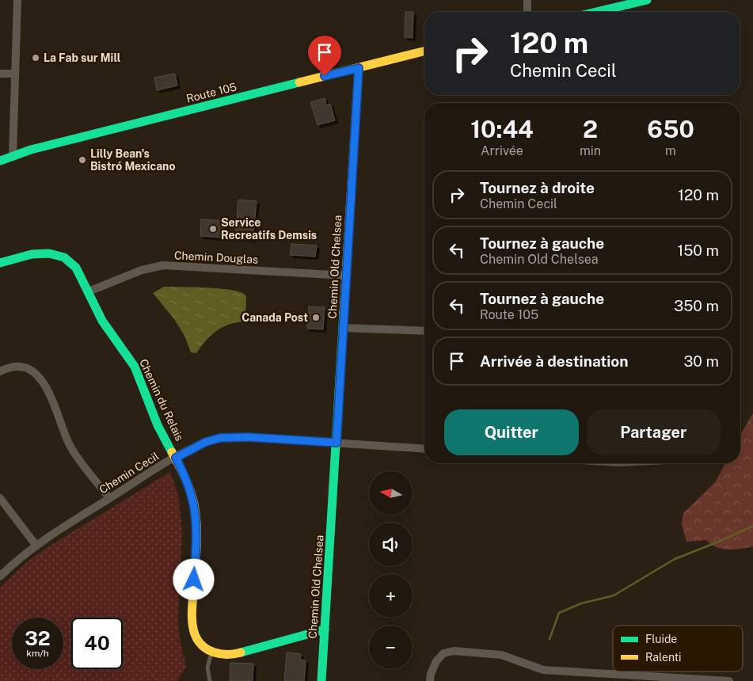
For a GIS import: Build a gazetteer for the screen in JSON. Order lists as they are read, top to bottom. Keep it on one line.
{"streets":{"street":["Route 105","Chemin Douglas","Chemin Old Chelsea","Chemin du Relais","Chemin Cecil"]},"crossings":[["Route 105","Chemin Old Chelsea"],["Chemin Douglas","Chemin Old Chelsea"],["Chemin Douglas","Chemin du Relais"],["Chemin Old Chelsea","Chemin Cecil"],["Chemin du Relais","Chemin Cecil"]],"places":["La Fab sur Mill","Lilly Bean's Bistró Mexicano","Service Recreatifs Demsis","Canada Post"],"legend":["Fluide","Ralenti"],"north":"left","page":{"turn":["120 m","Chemin Cecil"],"eta":["10:44","Arrivée","2","min","650","m"],"list":[{"name":"Tournez à droite","note":"Chemin Cecil","value":"120 m"},{"name":"Tournez à gauche","note":"Chemin Old Chelsea","value":"150 m"},{"name":"Tournez à gauche","note":"Route 105","value":"350 m"},{"name":"Arrivée à destination","value":"30 m"}],"buttons":["Quitter","Partager"],"map_buttons":["+","−"],"speed":"32 km/h","limit":"40"}}
